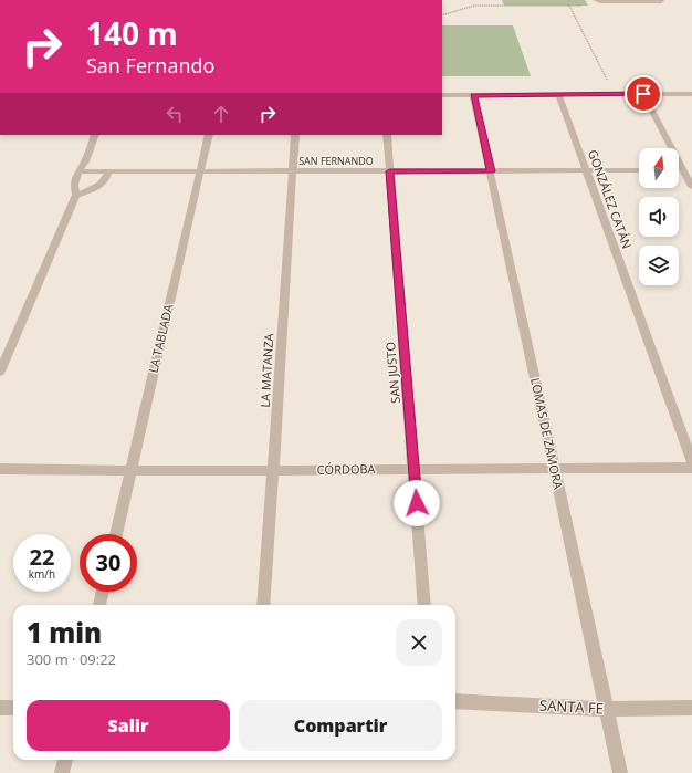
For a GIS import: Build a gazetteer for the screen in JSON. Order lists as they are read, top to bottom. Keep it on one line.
{"streets":{"street":["SAN FERNANDO","GONZÁLEZ CATÁN","LA TABLADA","LA MATANZA","SAN JUSTO","LOMAS DE ZAMORA","CÓRDOBA","SANTA FE"]},"crossings":[["SAN FERNANDO","GONZÁLEZ CATÁN"],["SAN FERNANDO","LA TABLADA"],["SAN FERNANDO","LA MATANZA"],["SAN FERNANDO","SAN JUSTO"],["SAN FERNANDO","LOMAS DE ZAMORA"],["LA TABLADA","CÓRDOBA"],["LA MATANZA","CÓRDOBA"],["SAN JUSTO","CÓRDOBA"],["LOMAS DE ZAMORA","CÓRDOBA"],["LOMAS DE ZAMORA","SANTA FE"]],"north":"top","page":{"turn":["140 m","San Fernando"],"speed":"22 km/h","limit":"30","heading":["1 min","300 m · 09:22"],"buttons":["Salir","Compartir"]}}
